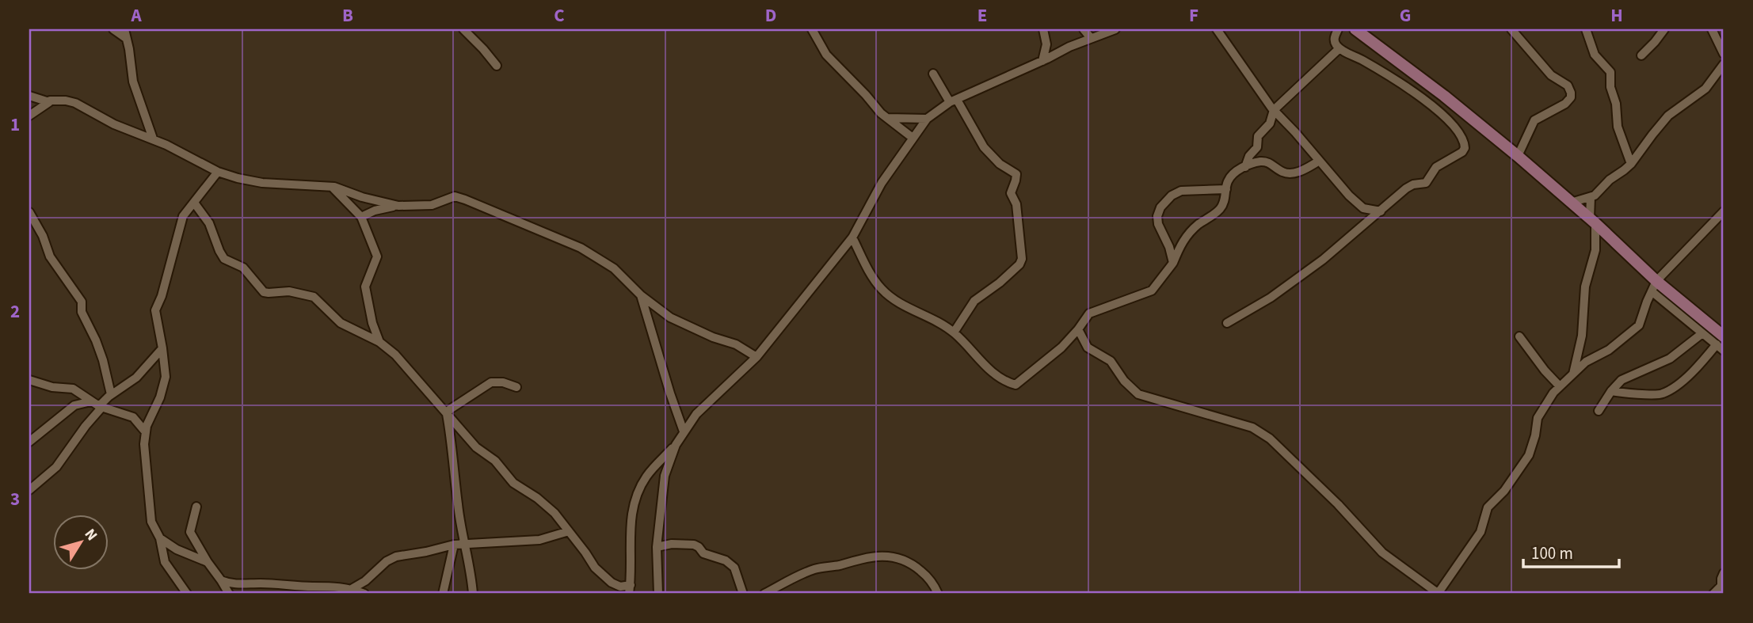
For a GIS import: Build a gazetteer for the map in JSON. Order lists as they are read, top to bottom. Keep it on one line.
{"scale_bar":"100 m","north":"top right","grid":{"columns":["A","B","C","D","E","F","G","H"],"rows":["1","2","3"]}}
